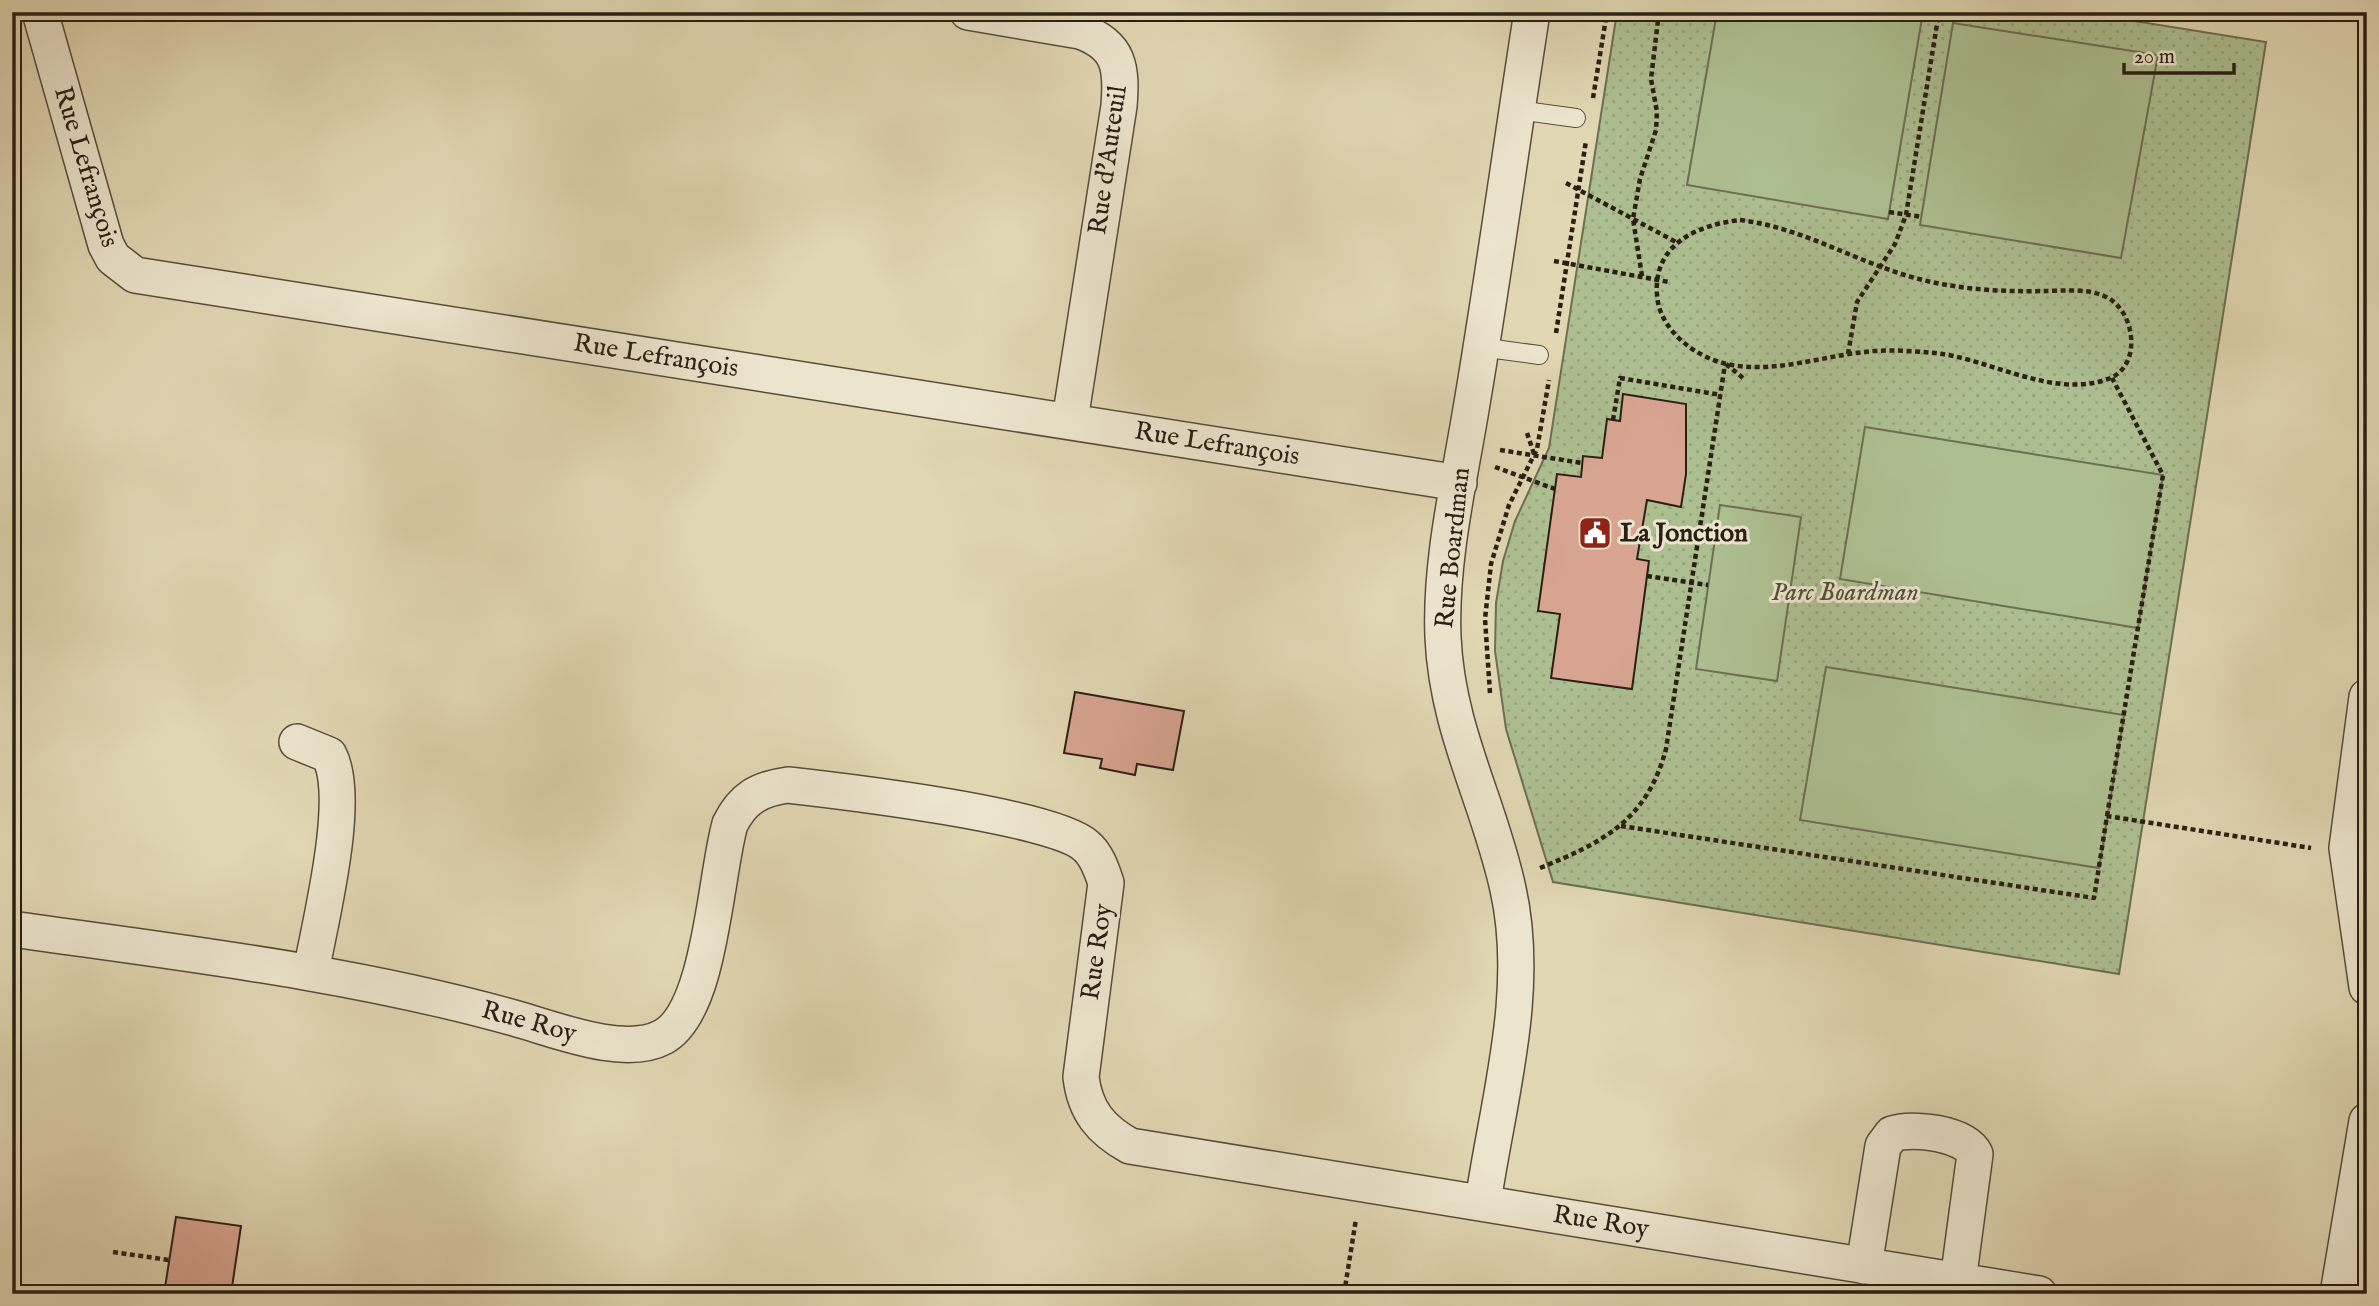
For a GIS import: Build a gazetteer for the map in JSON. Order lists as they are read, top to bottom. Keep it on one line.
{"streets":{"street":["Rue d'Auteuil","Rue Lefrançois","Rue Boardman","Rue Roy"]},"crossings":[["Rue d'Auteuil","Rue Lefrançois"],["Rue Lefrançois","Rue Boardman"],["Rue Boardman","Rue Roy"]],"parks":["Parc Boardman"],"places":{"public building":["La Jonction"]},"scale_bar":"20 m"}
